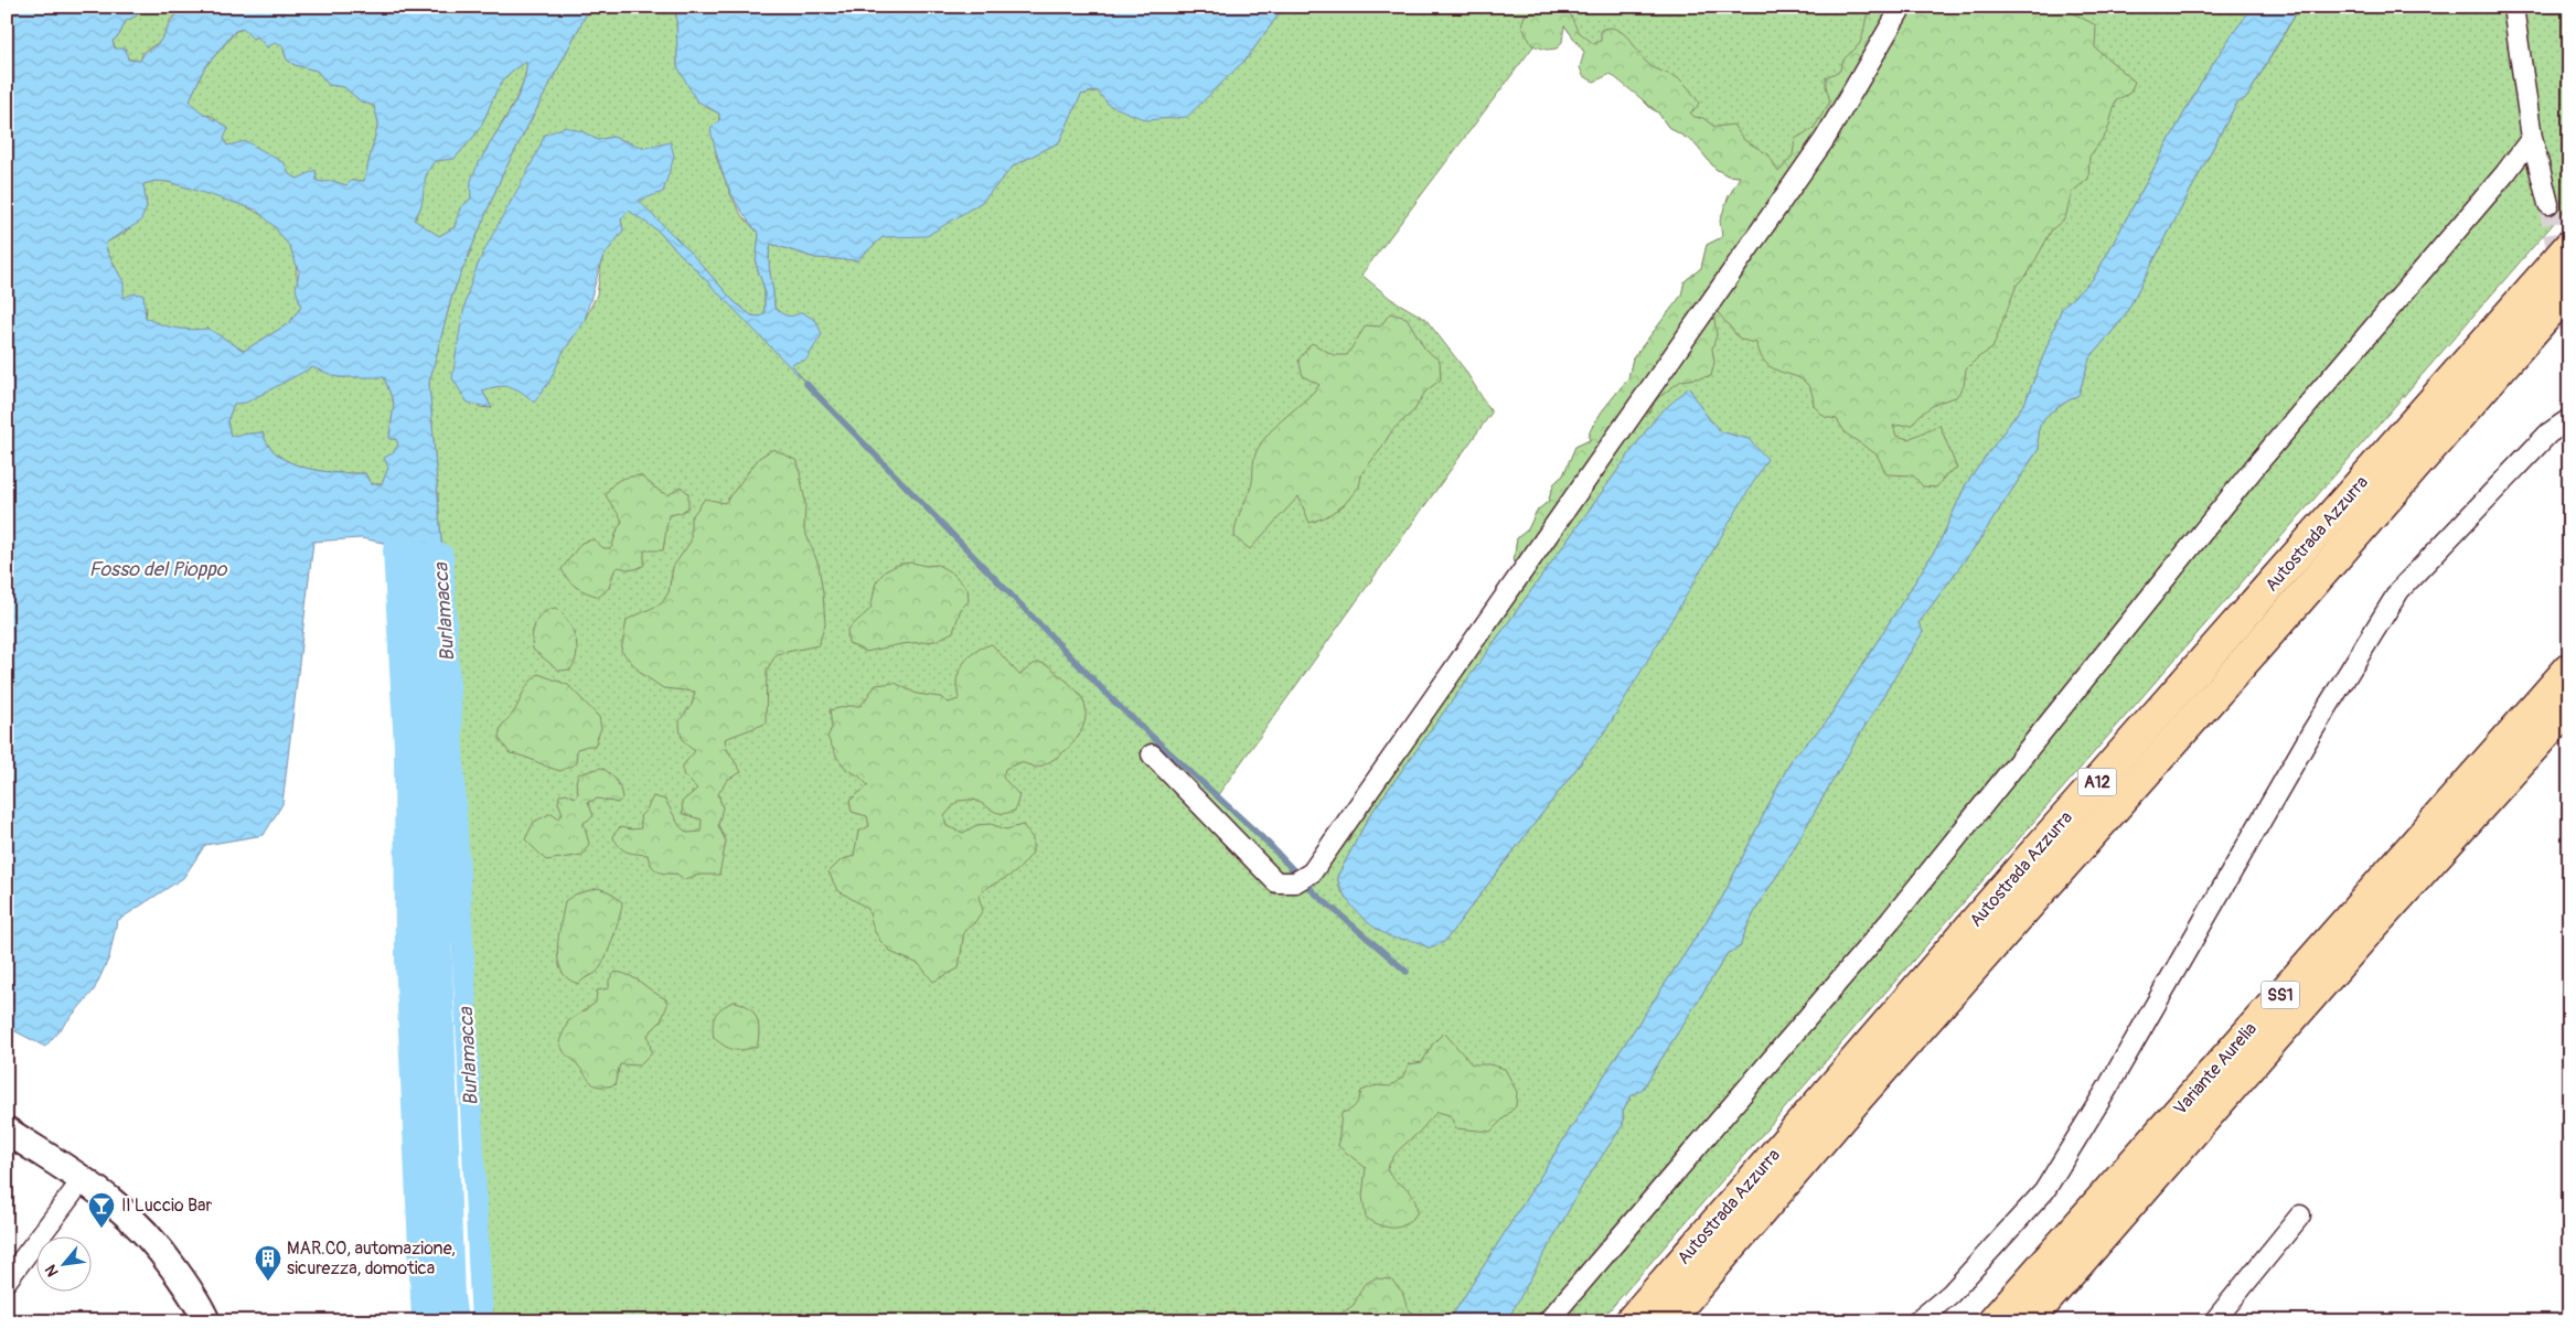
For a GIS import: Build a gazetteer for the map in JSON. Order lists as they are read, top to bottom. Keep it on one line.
{"streets":{"highway":["Autostrada Azzurra","A12","SS1","Variante Aurelia"]},"water":["Fosso del Pioppo","Burlamacca"],"places":{"bar":["Il Luccio Bar"],"building":["MAR.CO, automazione, sicurezza, domotica"]},"north":"bottom left"}
